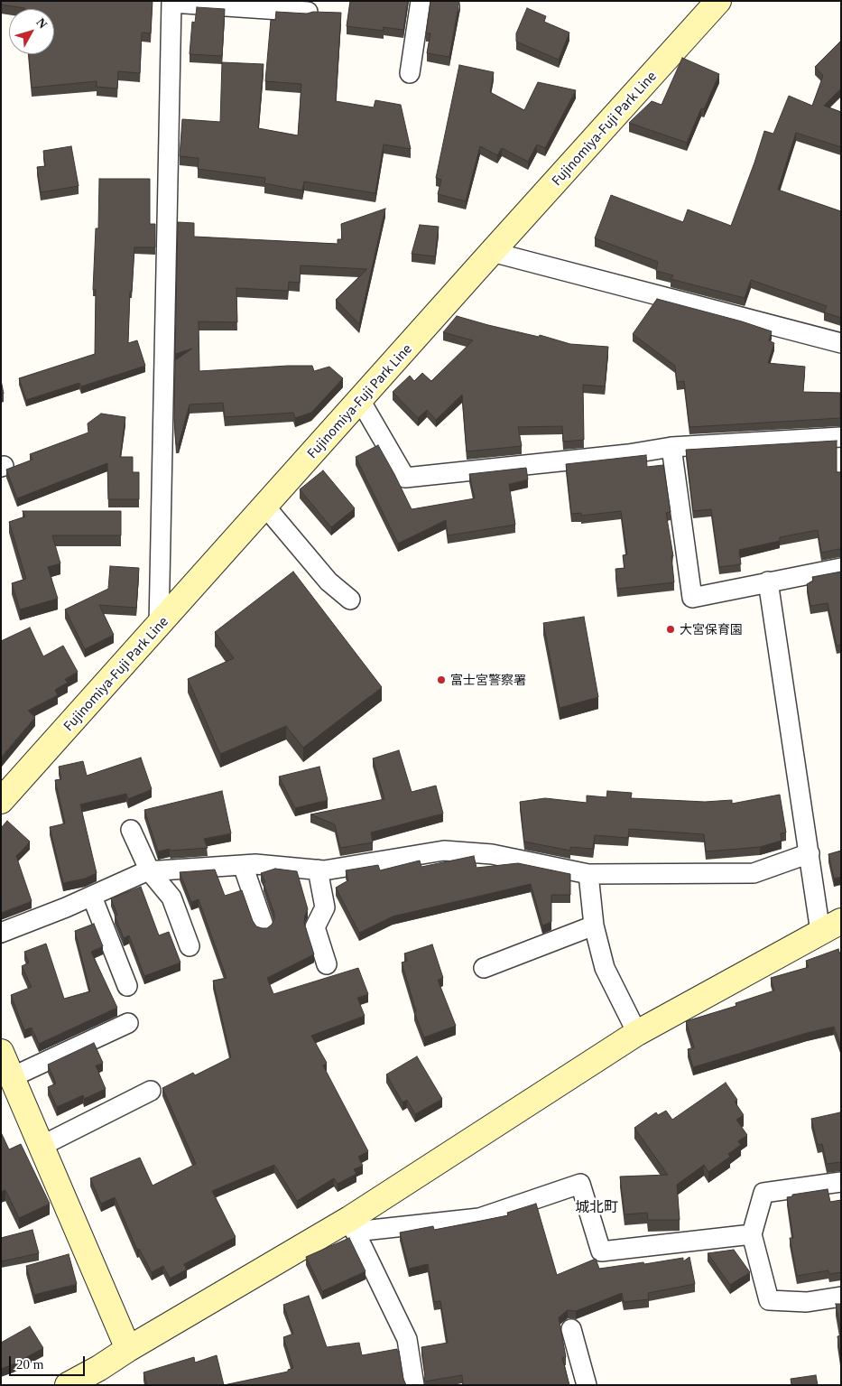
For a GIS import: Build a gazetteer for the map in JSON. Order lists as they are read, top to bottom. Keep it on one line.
{"streets":{"street":["Fujinomiya-Fuji Park Line"]},"districts":["城北町"],"places":["大宮保育園","富士宮警察署"],"scale_bar":"20 m","north":"top right"}
